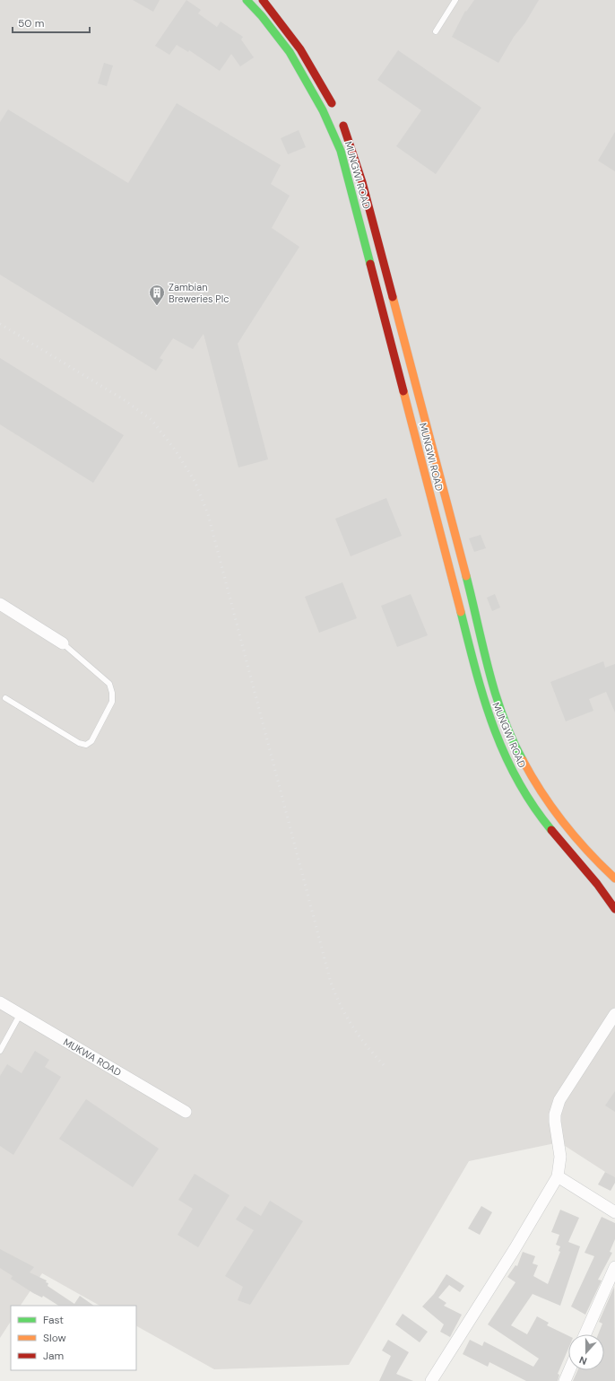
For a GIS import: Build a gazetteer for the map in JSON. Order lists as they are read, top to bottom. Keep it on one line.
{"streets":{"main road":["MUNGWI ROAD"],"street":["MUKWA ROAD"]},"places":{"building":["Zambian Breweries Plc"]},"legend":["Fast","Slow","Jam"],"scale_bar":"50 m","north":"bottom"}
